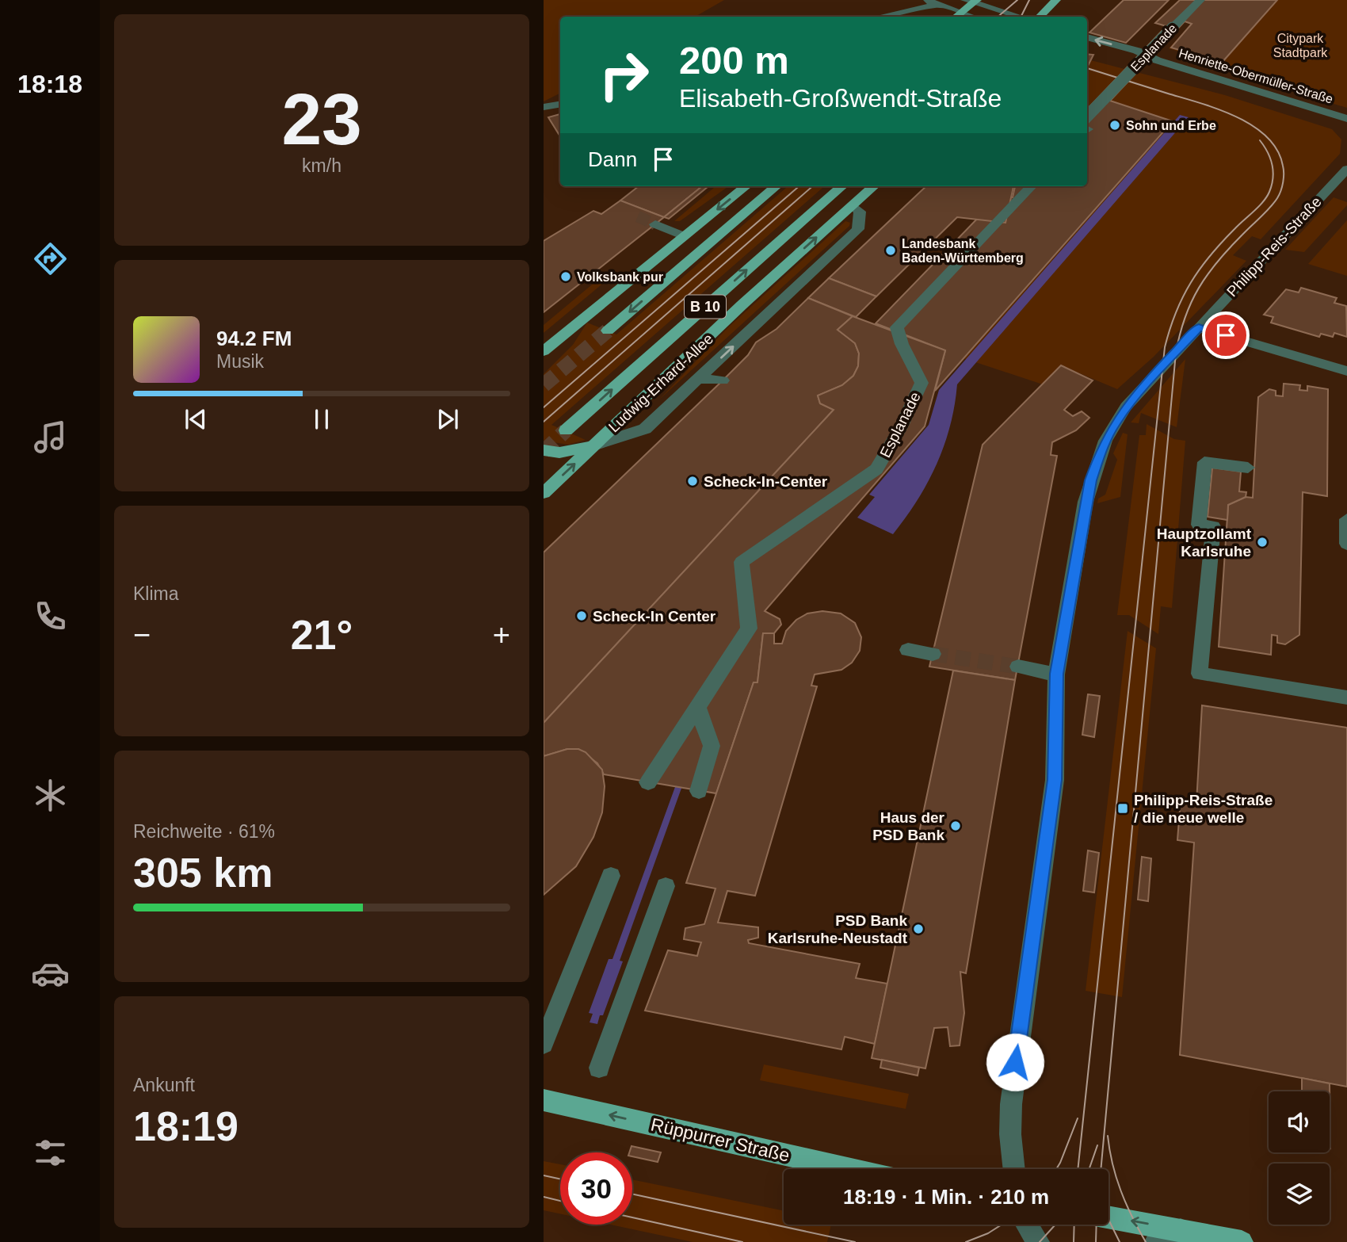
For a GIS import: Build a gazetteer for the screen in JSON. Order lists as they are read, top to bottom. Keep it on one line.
{"streets":{"main road":["B 10","Ludwig-Erhard-Allee","Rüppurrer Straße"],"street":["Esplanade","Henriette-Obermüller-Straße","Philipp-Reis-Straße"]},"one_way":["Rüppurrer Straße"],"parks":["Citypark Stadtpark"],"places":{"other":["Sohn und Erbe","Landesbank Baden-Württemberg","Volksbank pur","Scheck-In-Center","Hauptzollamt Karlsruhe","Scheck-In Center","Haus der PSD Bank","PSD Bank Karlsruhe-Neustadt"],"transit":["Philipp-Reis-Straße / die neue welle"]},"page":{"tabs":"18:18","tile":[["23","km/h"],"Klima",["Reichweite · 61%","305 km"],["Ankunft","18:19"]],"turn":["200 m","Elisabeth-Großwendt-Straße"],"then":"Dann","song":["94.2 FM","Musik"],"heat":["−","21°","+"],"limit":"30","trip":"18:19 · 1 Min. · 210 m"}}
